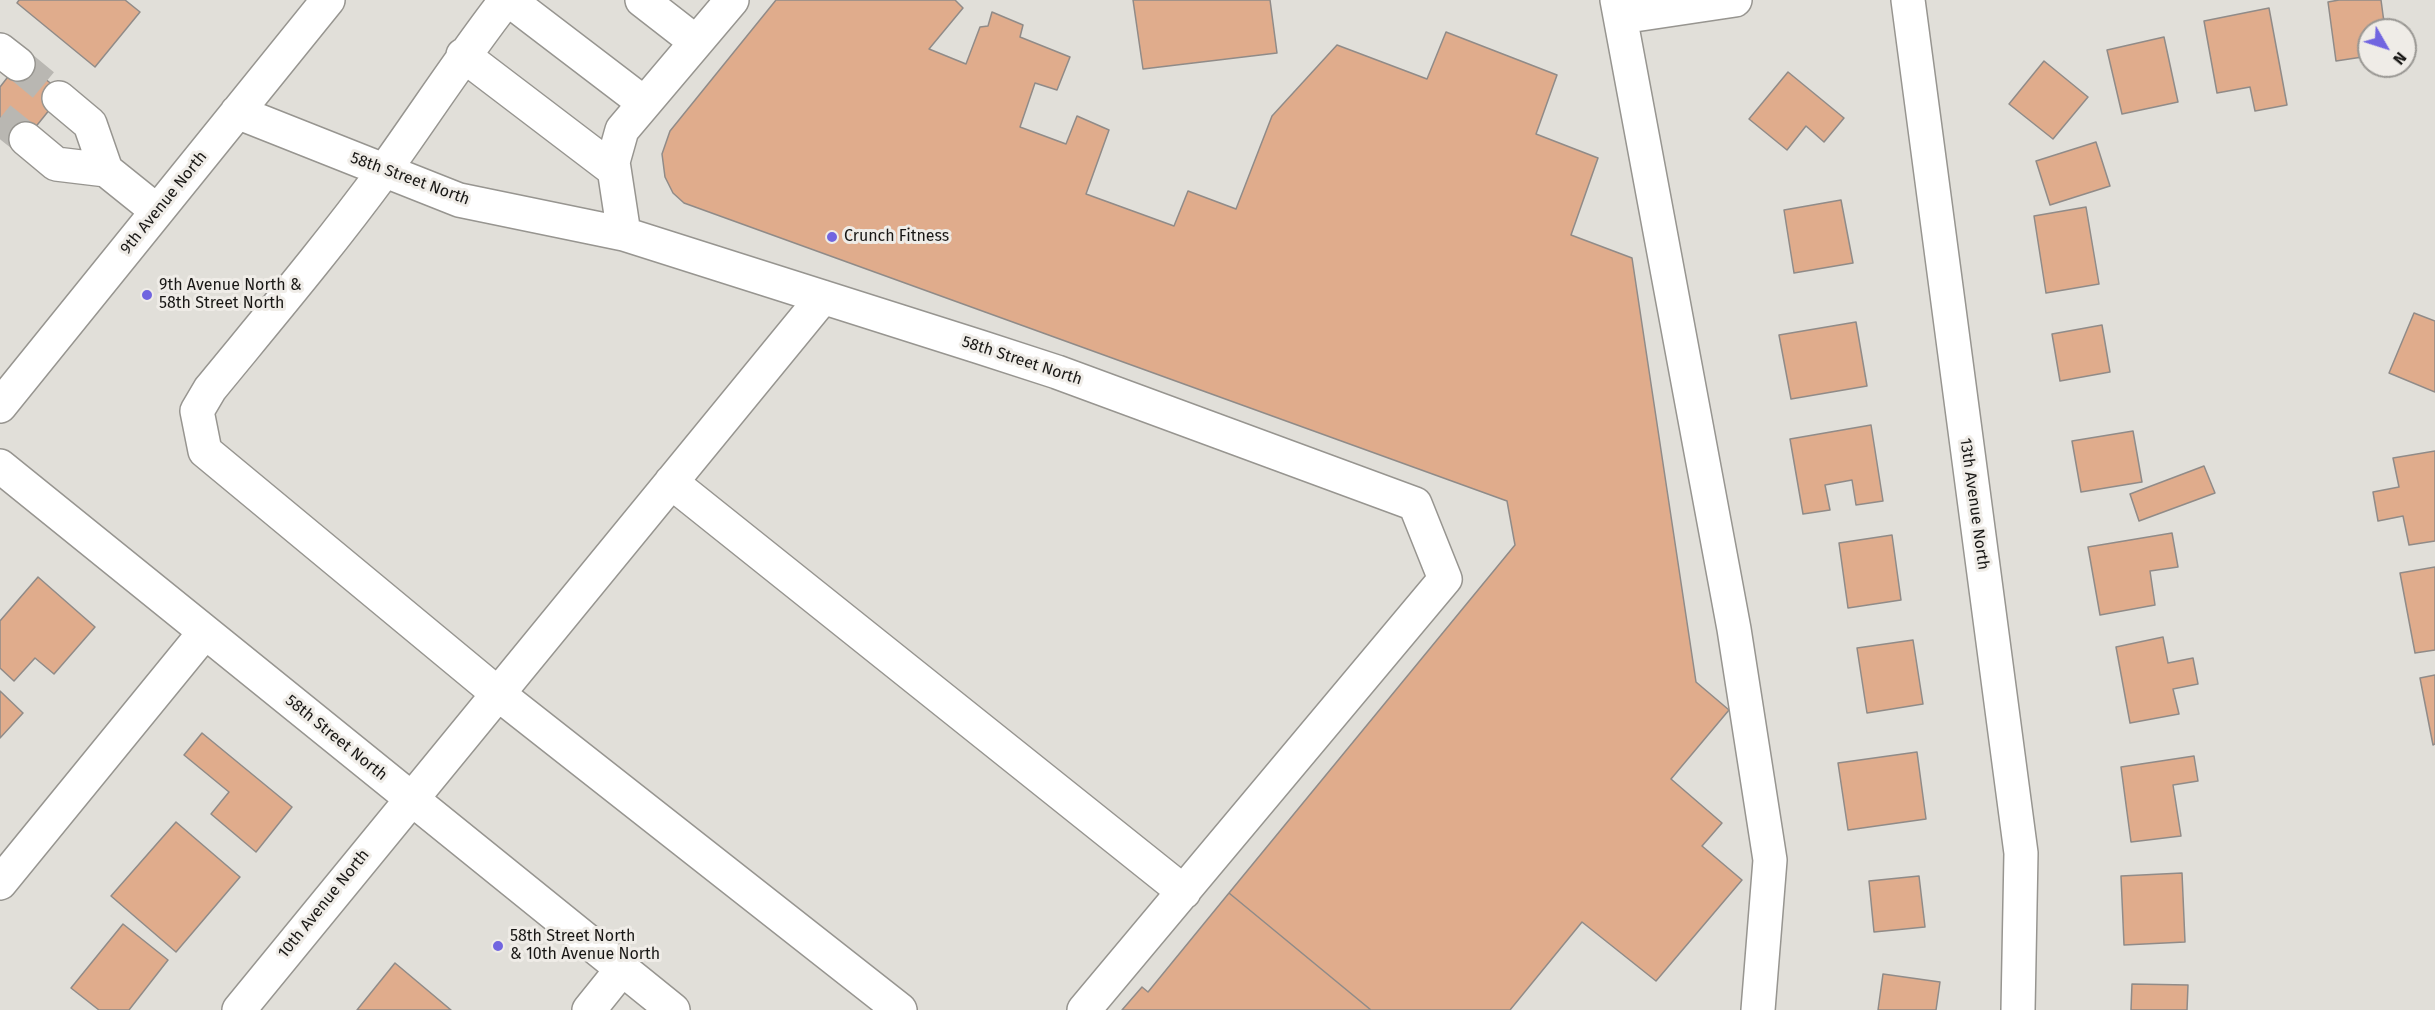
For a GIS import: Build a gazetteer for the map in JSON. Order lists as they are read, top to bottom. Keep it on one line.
{"streets":{"street":["58th Street North","9th Avenue North","13th Avenue North","10th Avenue North"]},"crossings":[["58th Street North","9th Avenue North"],["58th Street North","10th Avenue North"]],"places":["Crunch Fitness","9th Avenue North & 58th Street North","58th Street North & 10th Avenue North"],"north":"bottom right"}
